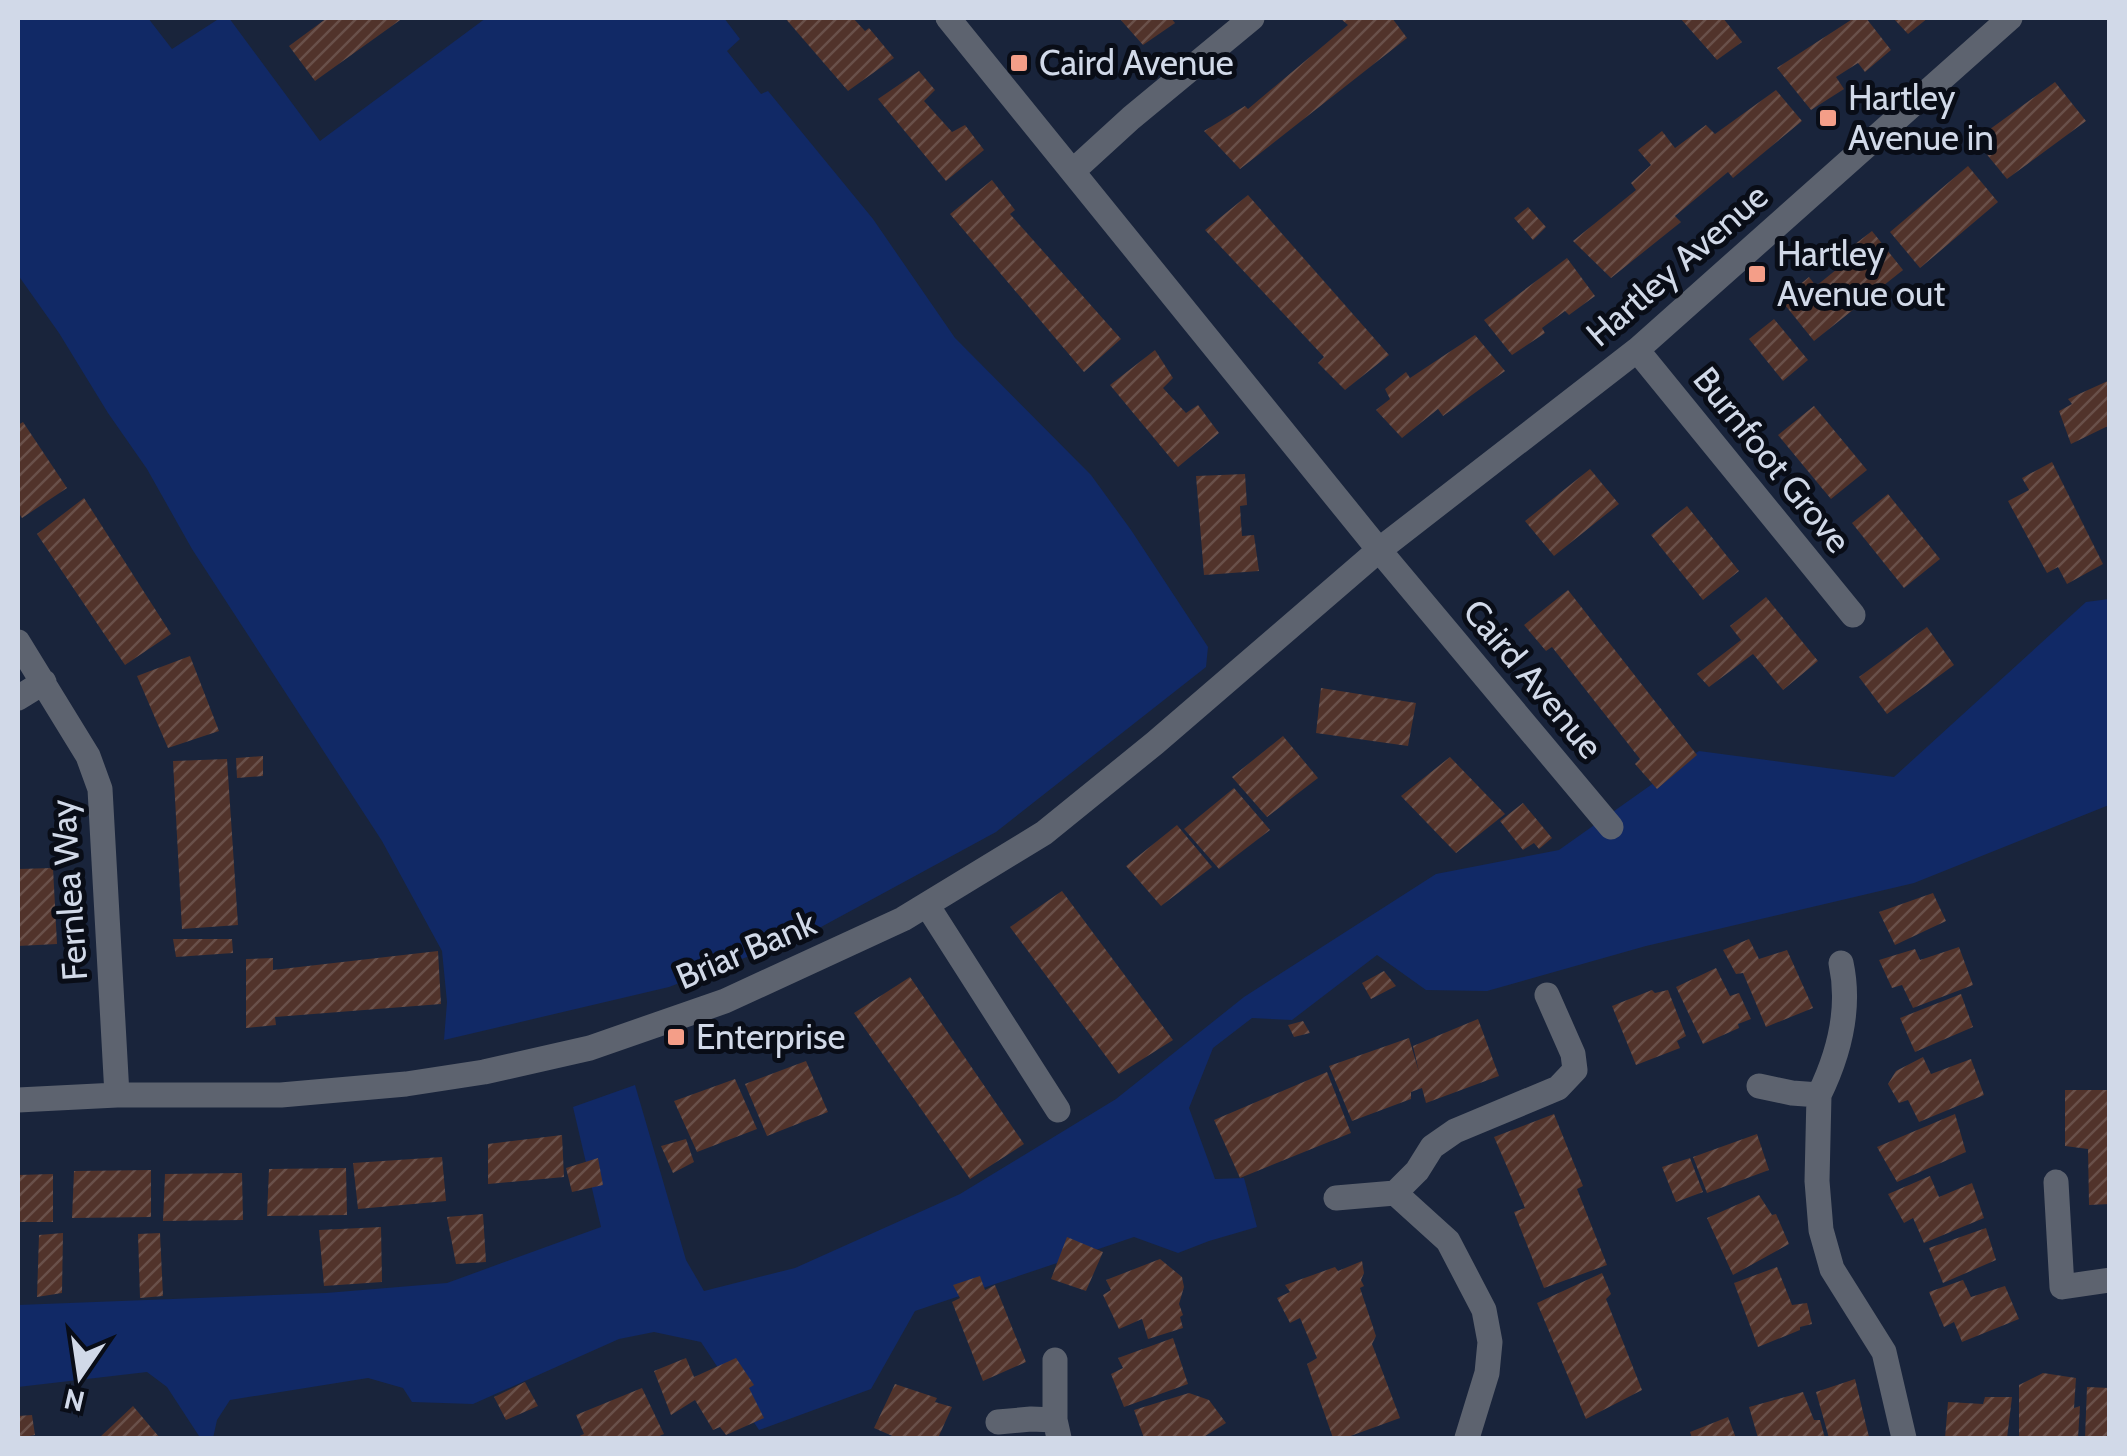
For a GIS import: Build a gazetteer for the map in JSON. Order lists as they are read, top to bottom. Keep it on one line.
{"streets":{"street":["Hartley Avenue","Burnfoot Grove","Caird Avenue","Fernlea Way","Briar Bank"]},"crossings":[["Hartley Avenue","Burnfoot Grove"],["Hartley Avenue","Caird Avenue"],["Hartley Avenue","Briar Bank"],["Caird Avenue","Briar Bank"],["Fernlea Way","Briar Bank"]],"places":{"transit":["Caird Avenue","Hartley Avenue in","Hartley Avenue out","Enterprise"]},"north":"bottom"}
